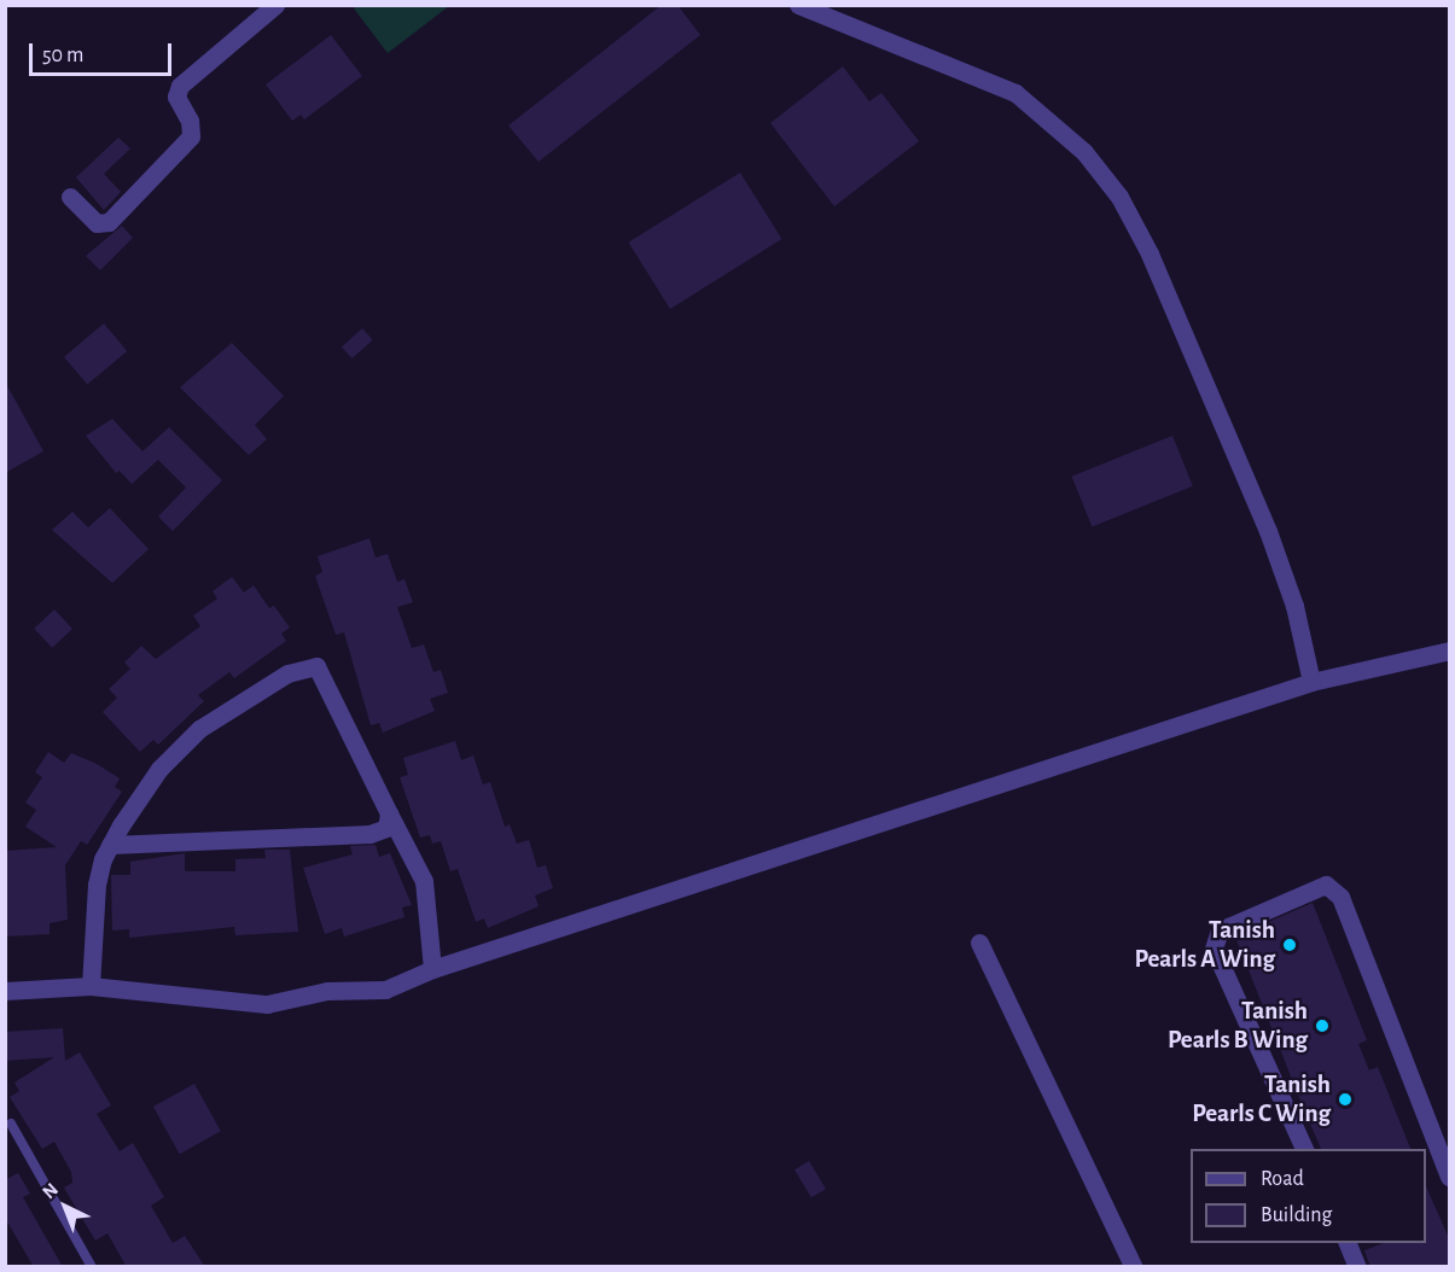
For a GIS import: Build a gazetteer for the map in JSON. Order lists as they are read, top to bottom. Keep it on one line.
{"places":["Tanish Pearls A Wing","Tanish Pearls B Wing","Tanish Pearls C Wing"],"legend":["Road","Building"],"scale_bar":"50 m","north":"top left"}
